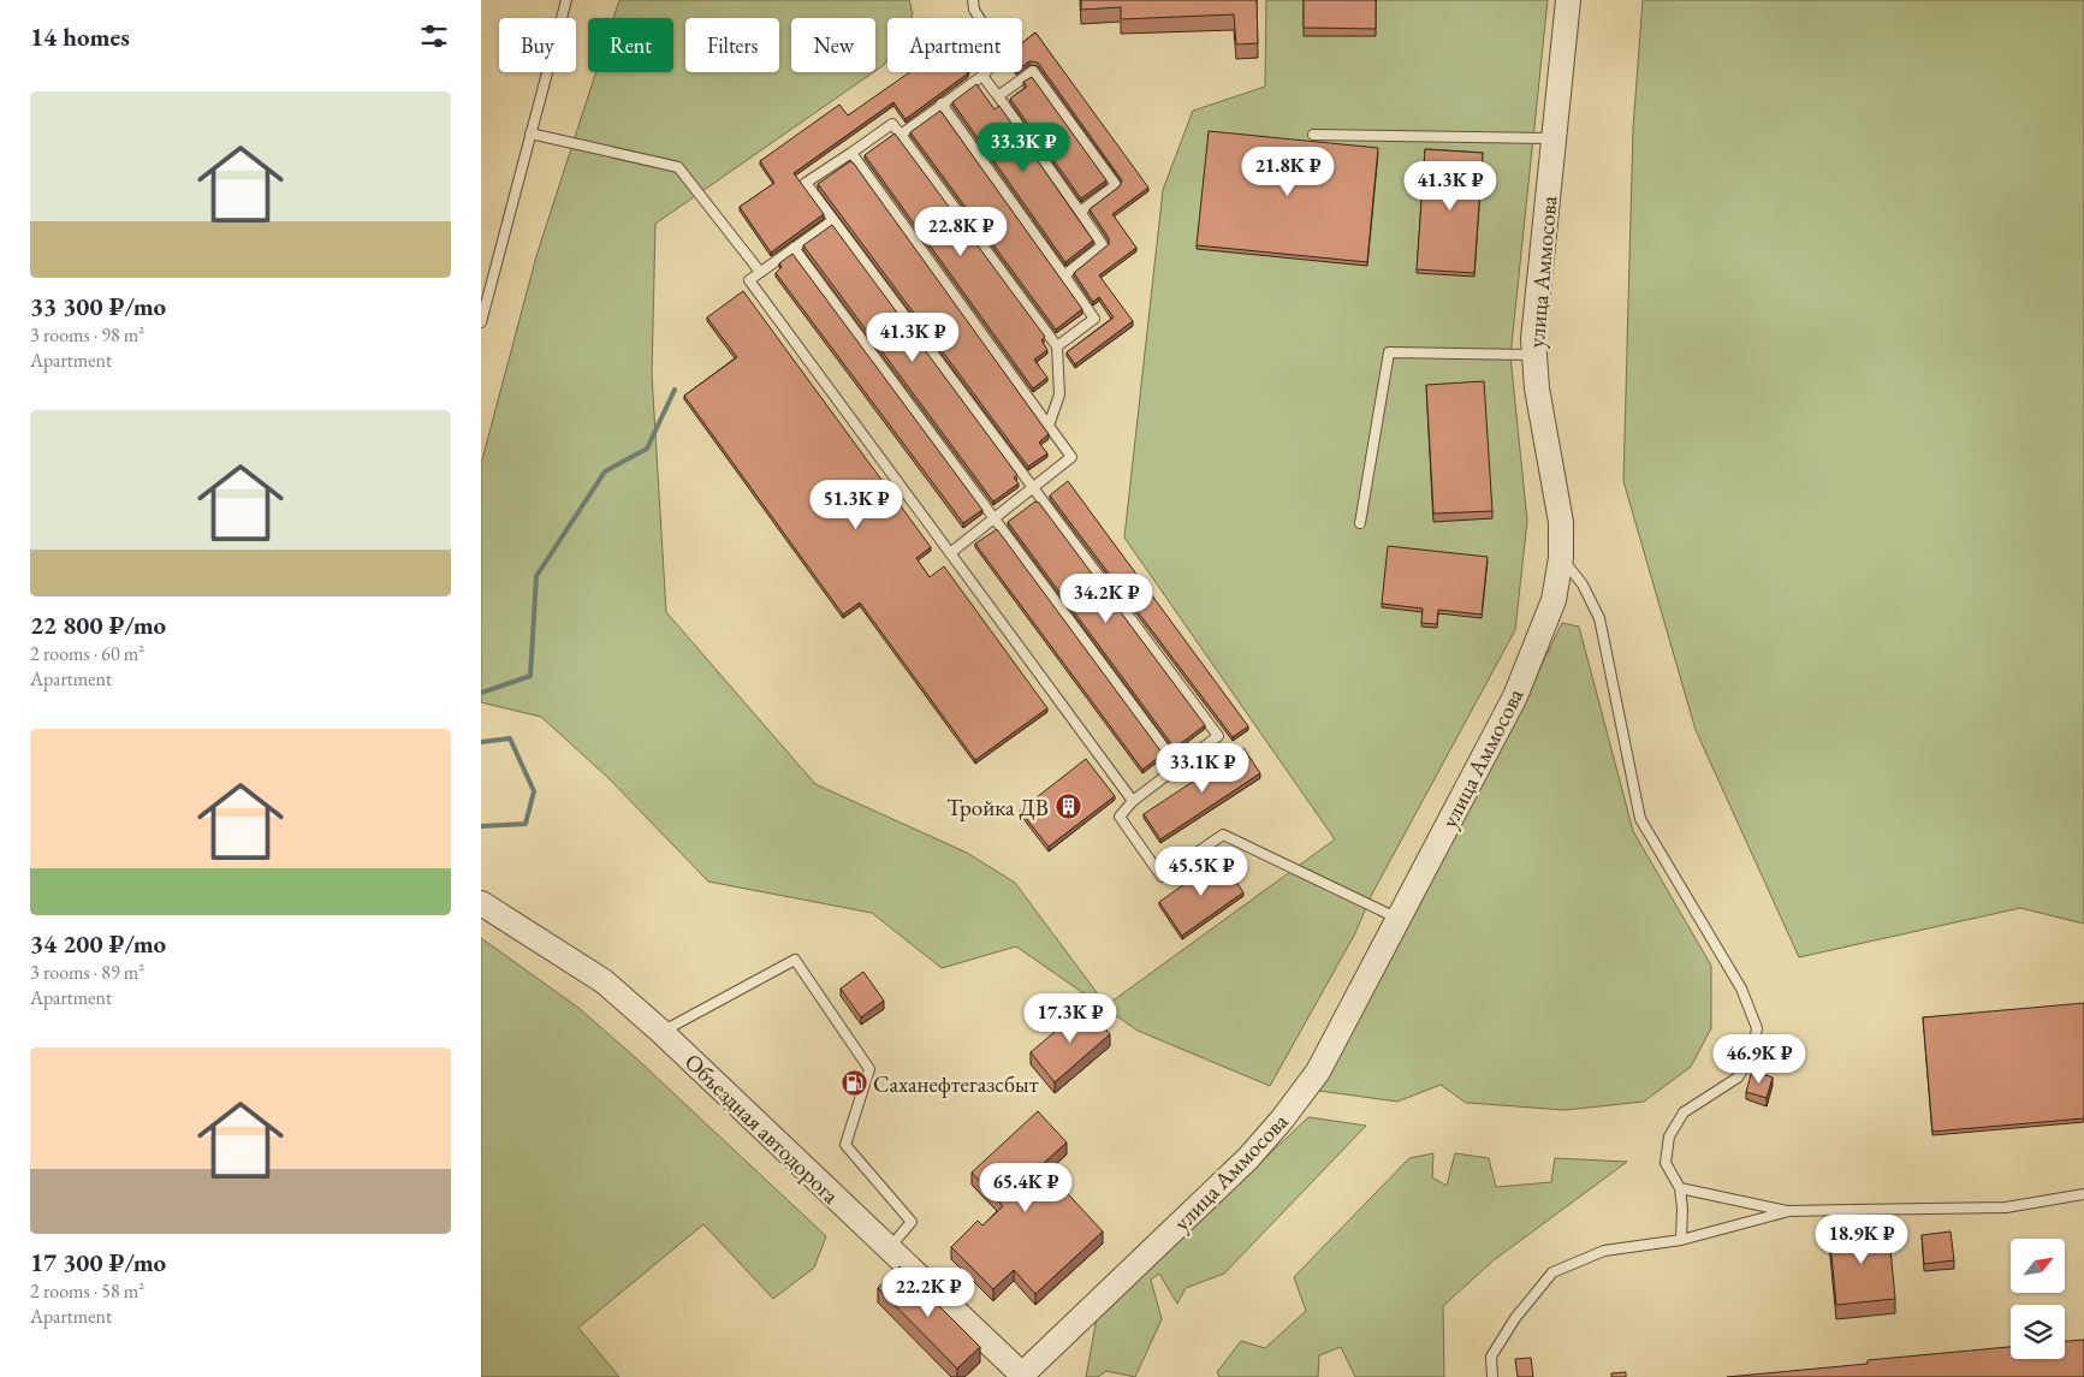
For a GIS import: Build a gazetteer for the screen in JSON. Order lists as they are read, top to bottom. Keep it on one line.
{"streets":{"street":["улица Аммосова","Объездная автодорога"]},"crossings":[["улица Аммосова","Объездная автодорога"]],"places":{"building":["Тройка ДВ"],"fuel station":["Саханефтегазсбыт"]},"north":"top right","page":{"heading":"14 homes","chip":["Buy","Rent","Filters","New","Apartment"],"list":[{"name":"33 300 ₽/mo","note":"3 rooms · 98 m² · Apartment"},{"name":"22 800 ₽/mo","note":"2 rooms · 60 m² · Apartment"},{"name":"34 200 ₽/mo","note":"3 rooms · 89 m² · Apartment"},{"name":"17 300 ₽/mo","note":"2 rooms · 58 m² · Apartment"}],"price":["33.3K ₽","21.8K ₽","41.3K ₽","22.8K ₽","41.3K ₽","51.3K ₽","34.2K ₽","33.1K ₽","45.5K ₽","17.3K ₽","46.9K ₽","65.4K ₽","18.9K ₽","22.2K ₽"]}}
